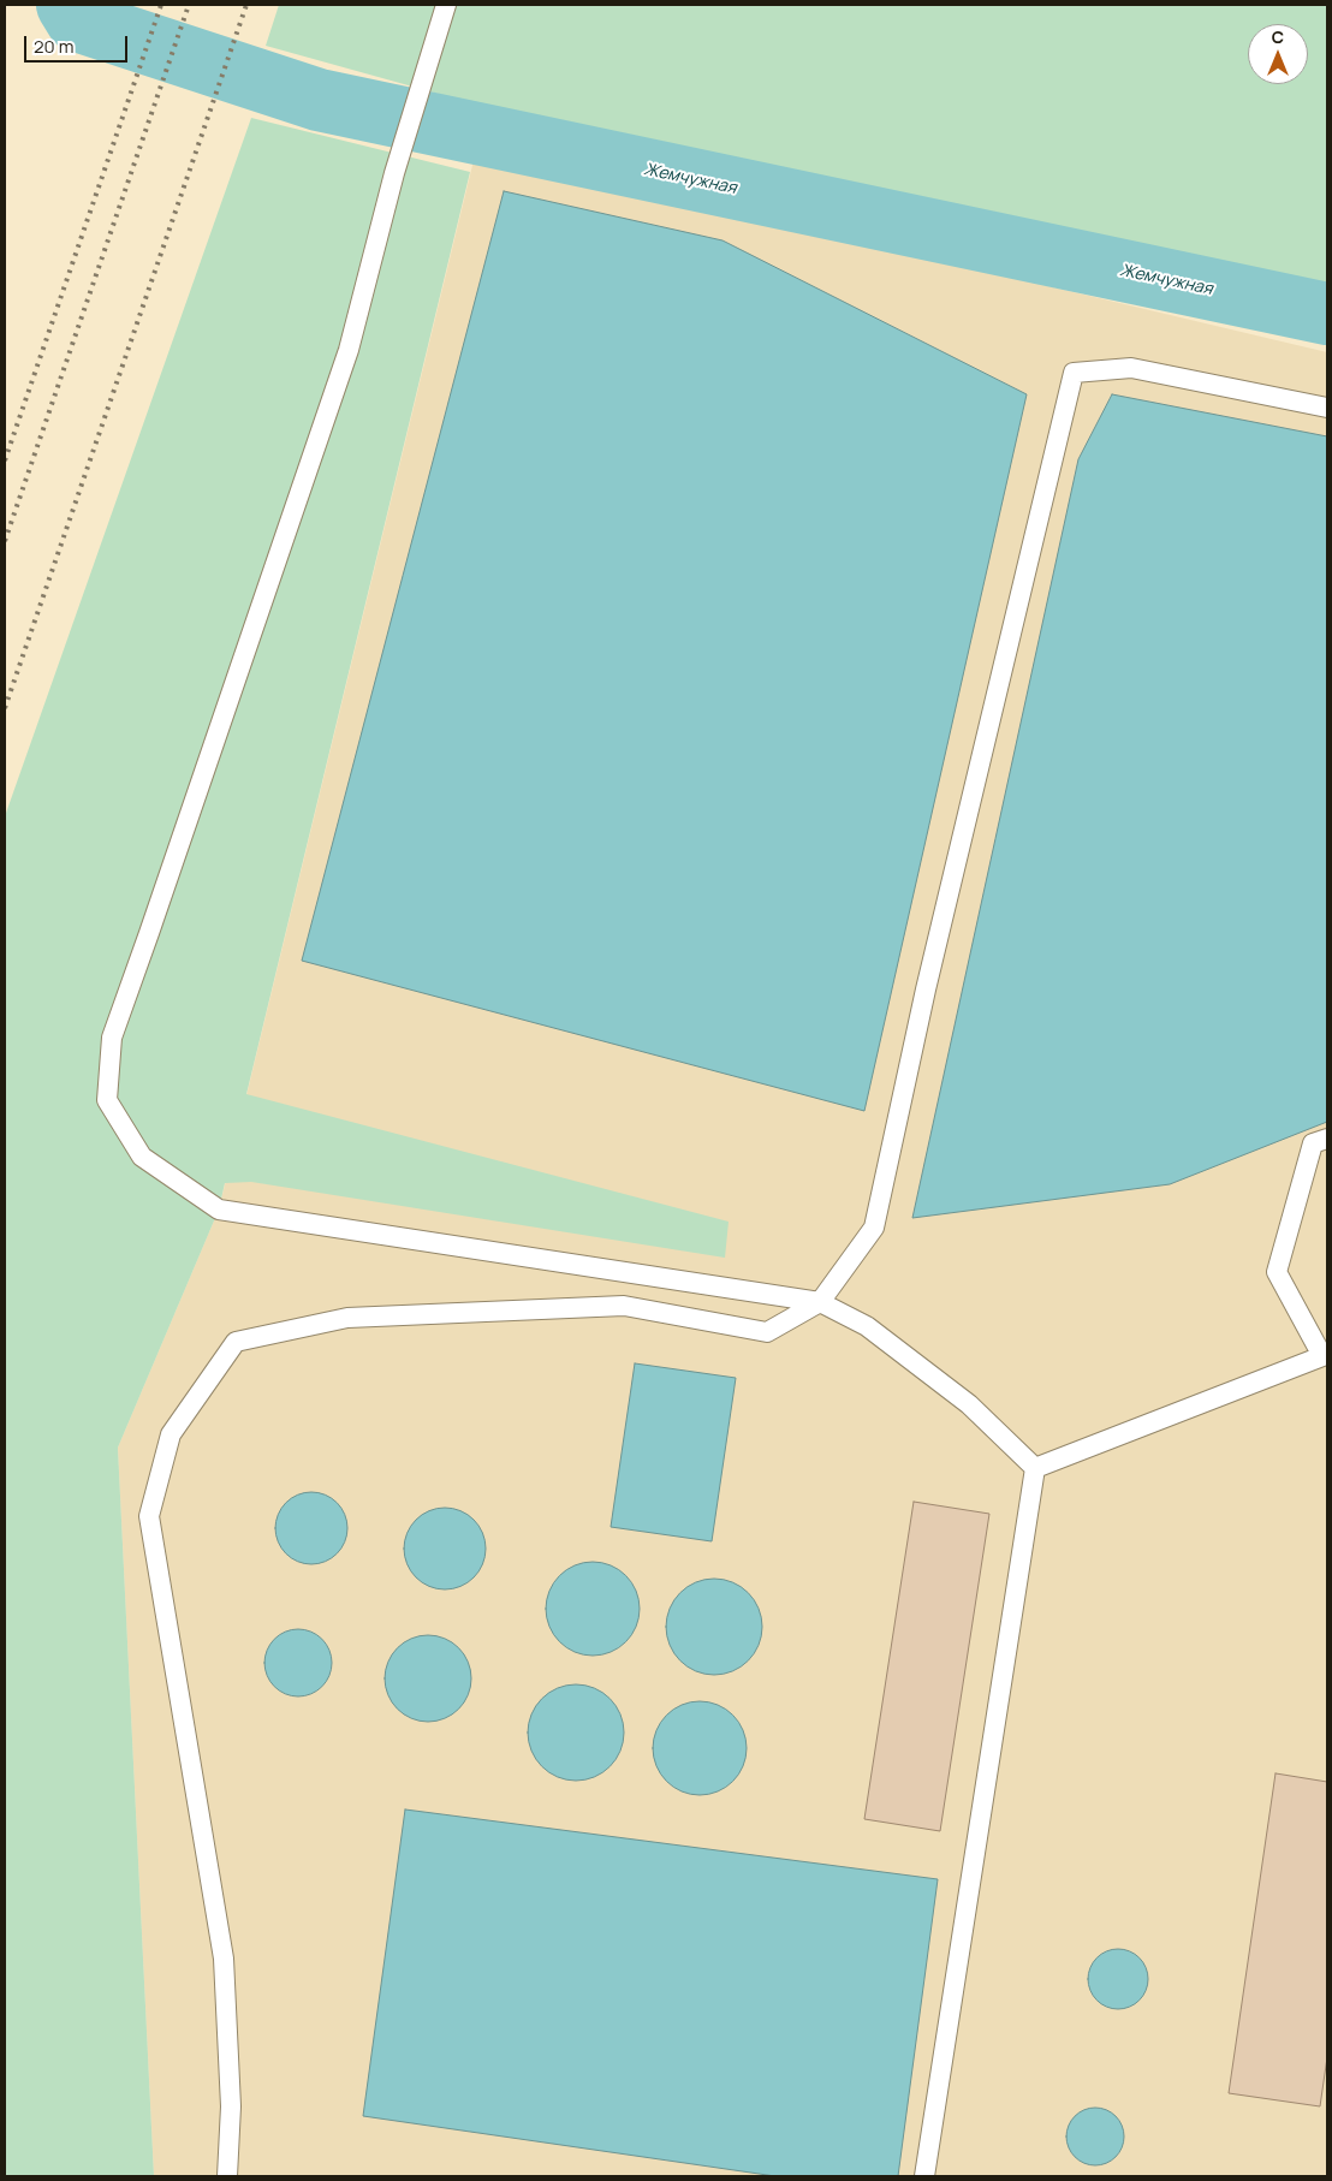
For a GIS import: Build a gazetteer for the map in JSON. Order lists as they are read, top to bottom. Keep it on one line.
{"water":["Жемчужная"],"scale_bar":"20 m","north":"top"}
